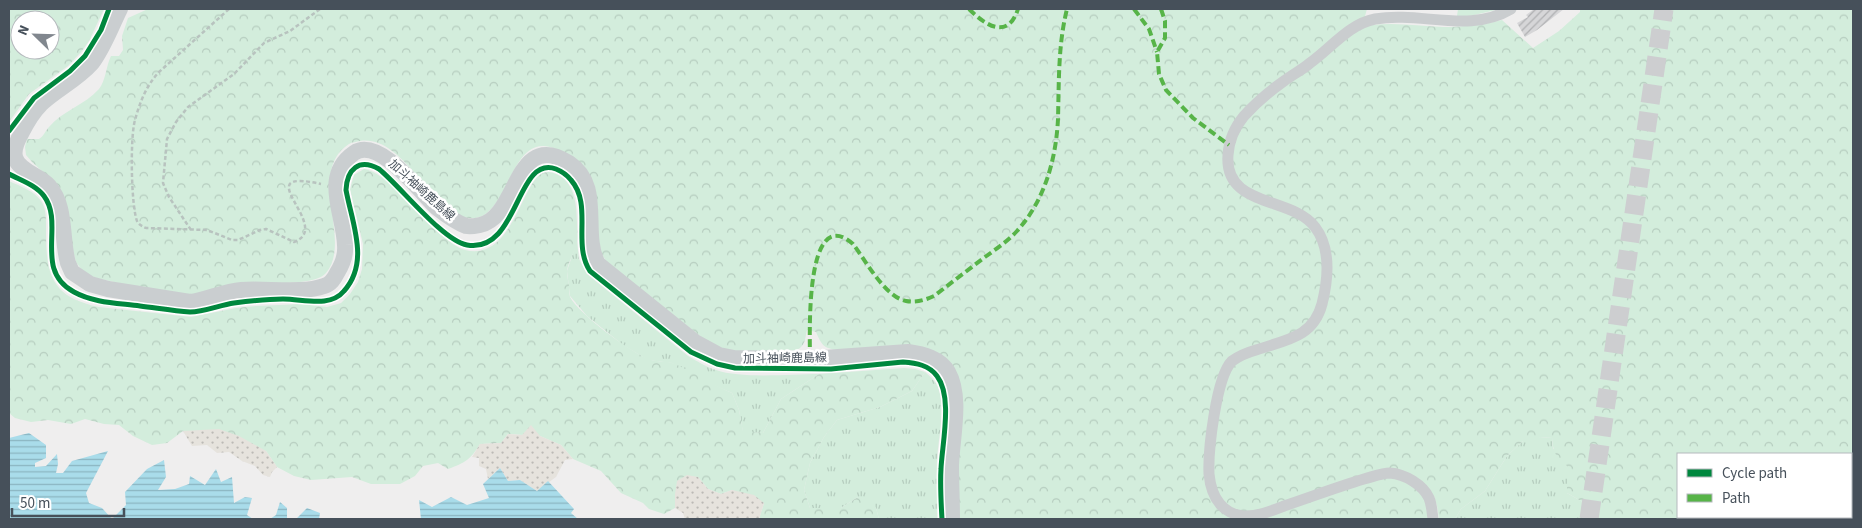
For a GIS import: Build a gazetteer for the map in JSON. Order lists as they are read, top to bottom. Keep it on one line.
{"streets":{"main road":["加斗袖崎鹿島線"]},"legend":["Cycle path","Path"],"scale_bar":"50 m","north":"top left"}
